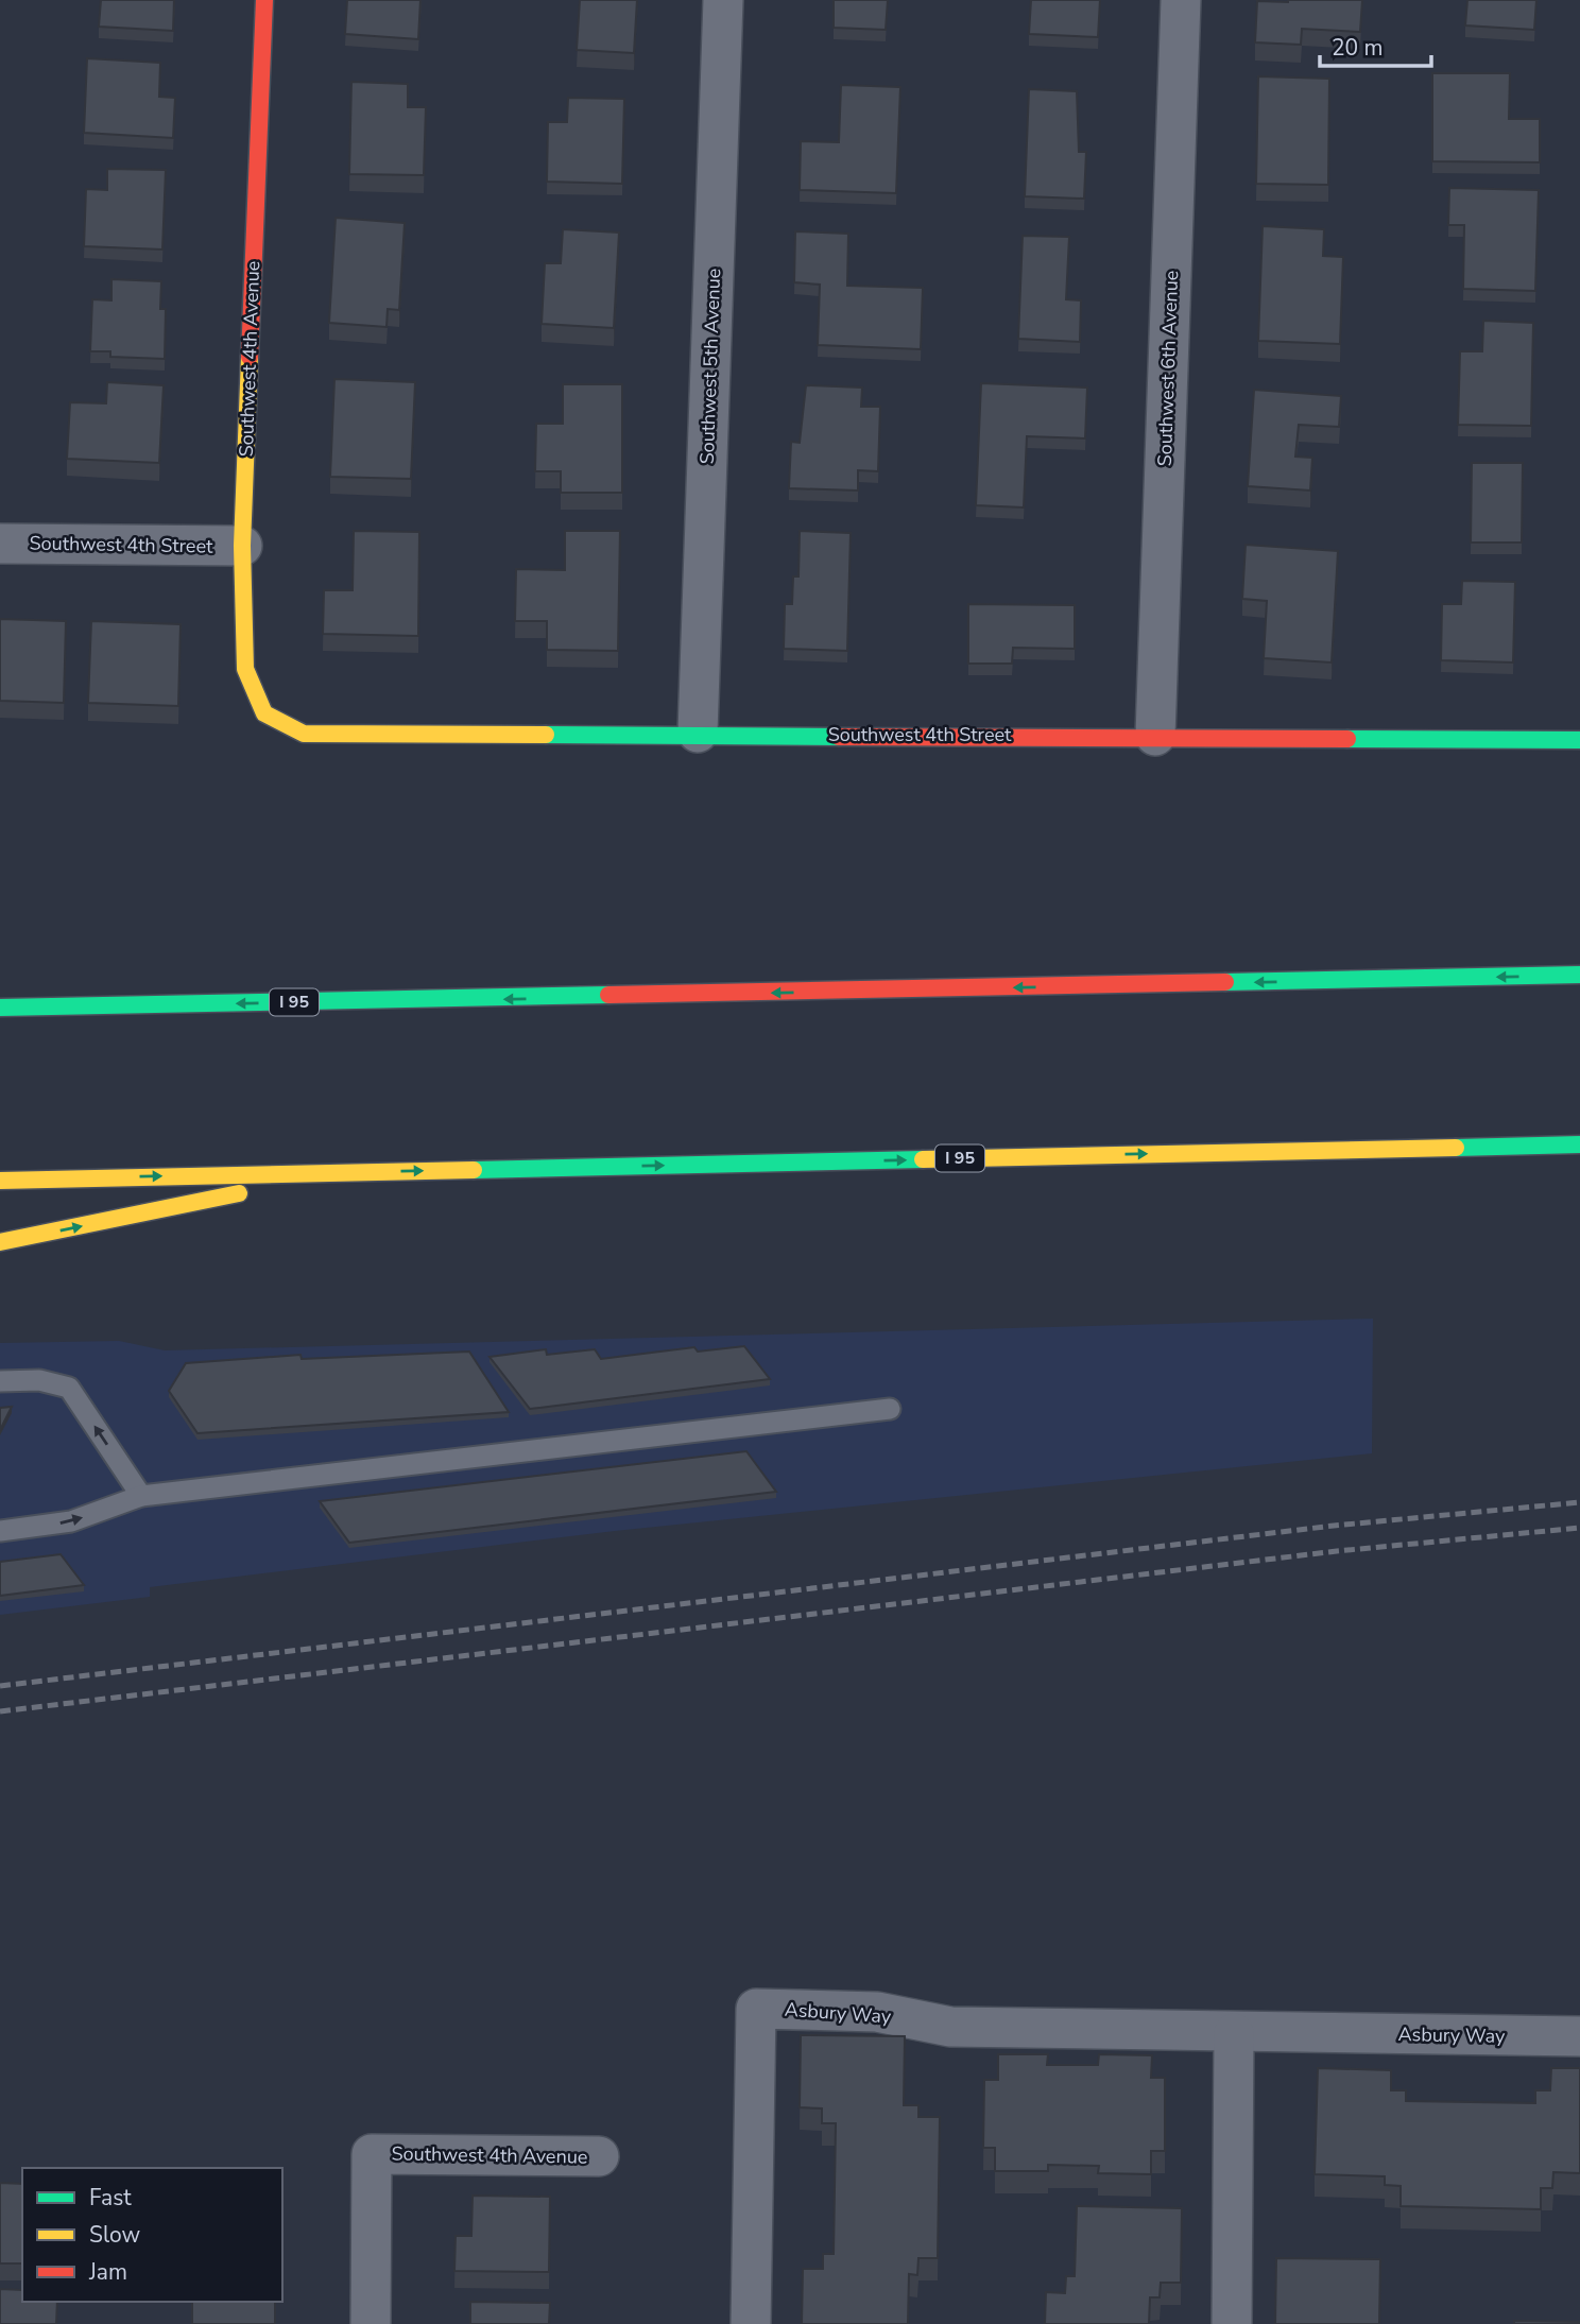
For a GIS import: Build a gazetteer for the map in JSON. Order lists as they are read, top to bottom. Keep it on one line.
{"streets":{"main road":["Southwest 4th Avenue","Southwest 4th Street","I 95"],"street":["Southwest 5th Avenue","Southwest 6th Avenue","Asbury Way"]},"crossings":[["Southwest 4th Avenue","Southwest 4th Street"],["Southwest 5th Avenue","Southwest 4th Street"],["Southwest 6th Avenue","Southwest 4th Street"]],"legend":["Fast","Slow","Jam"],"scale_bar":"20 m"}
